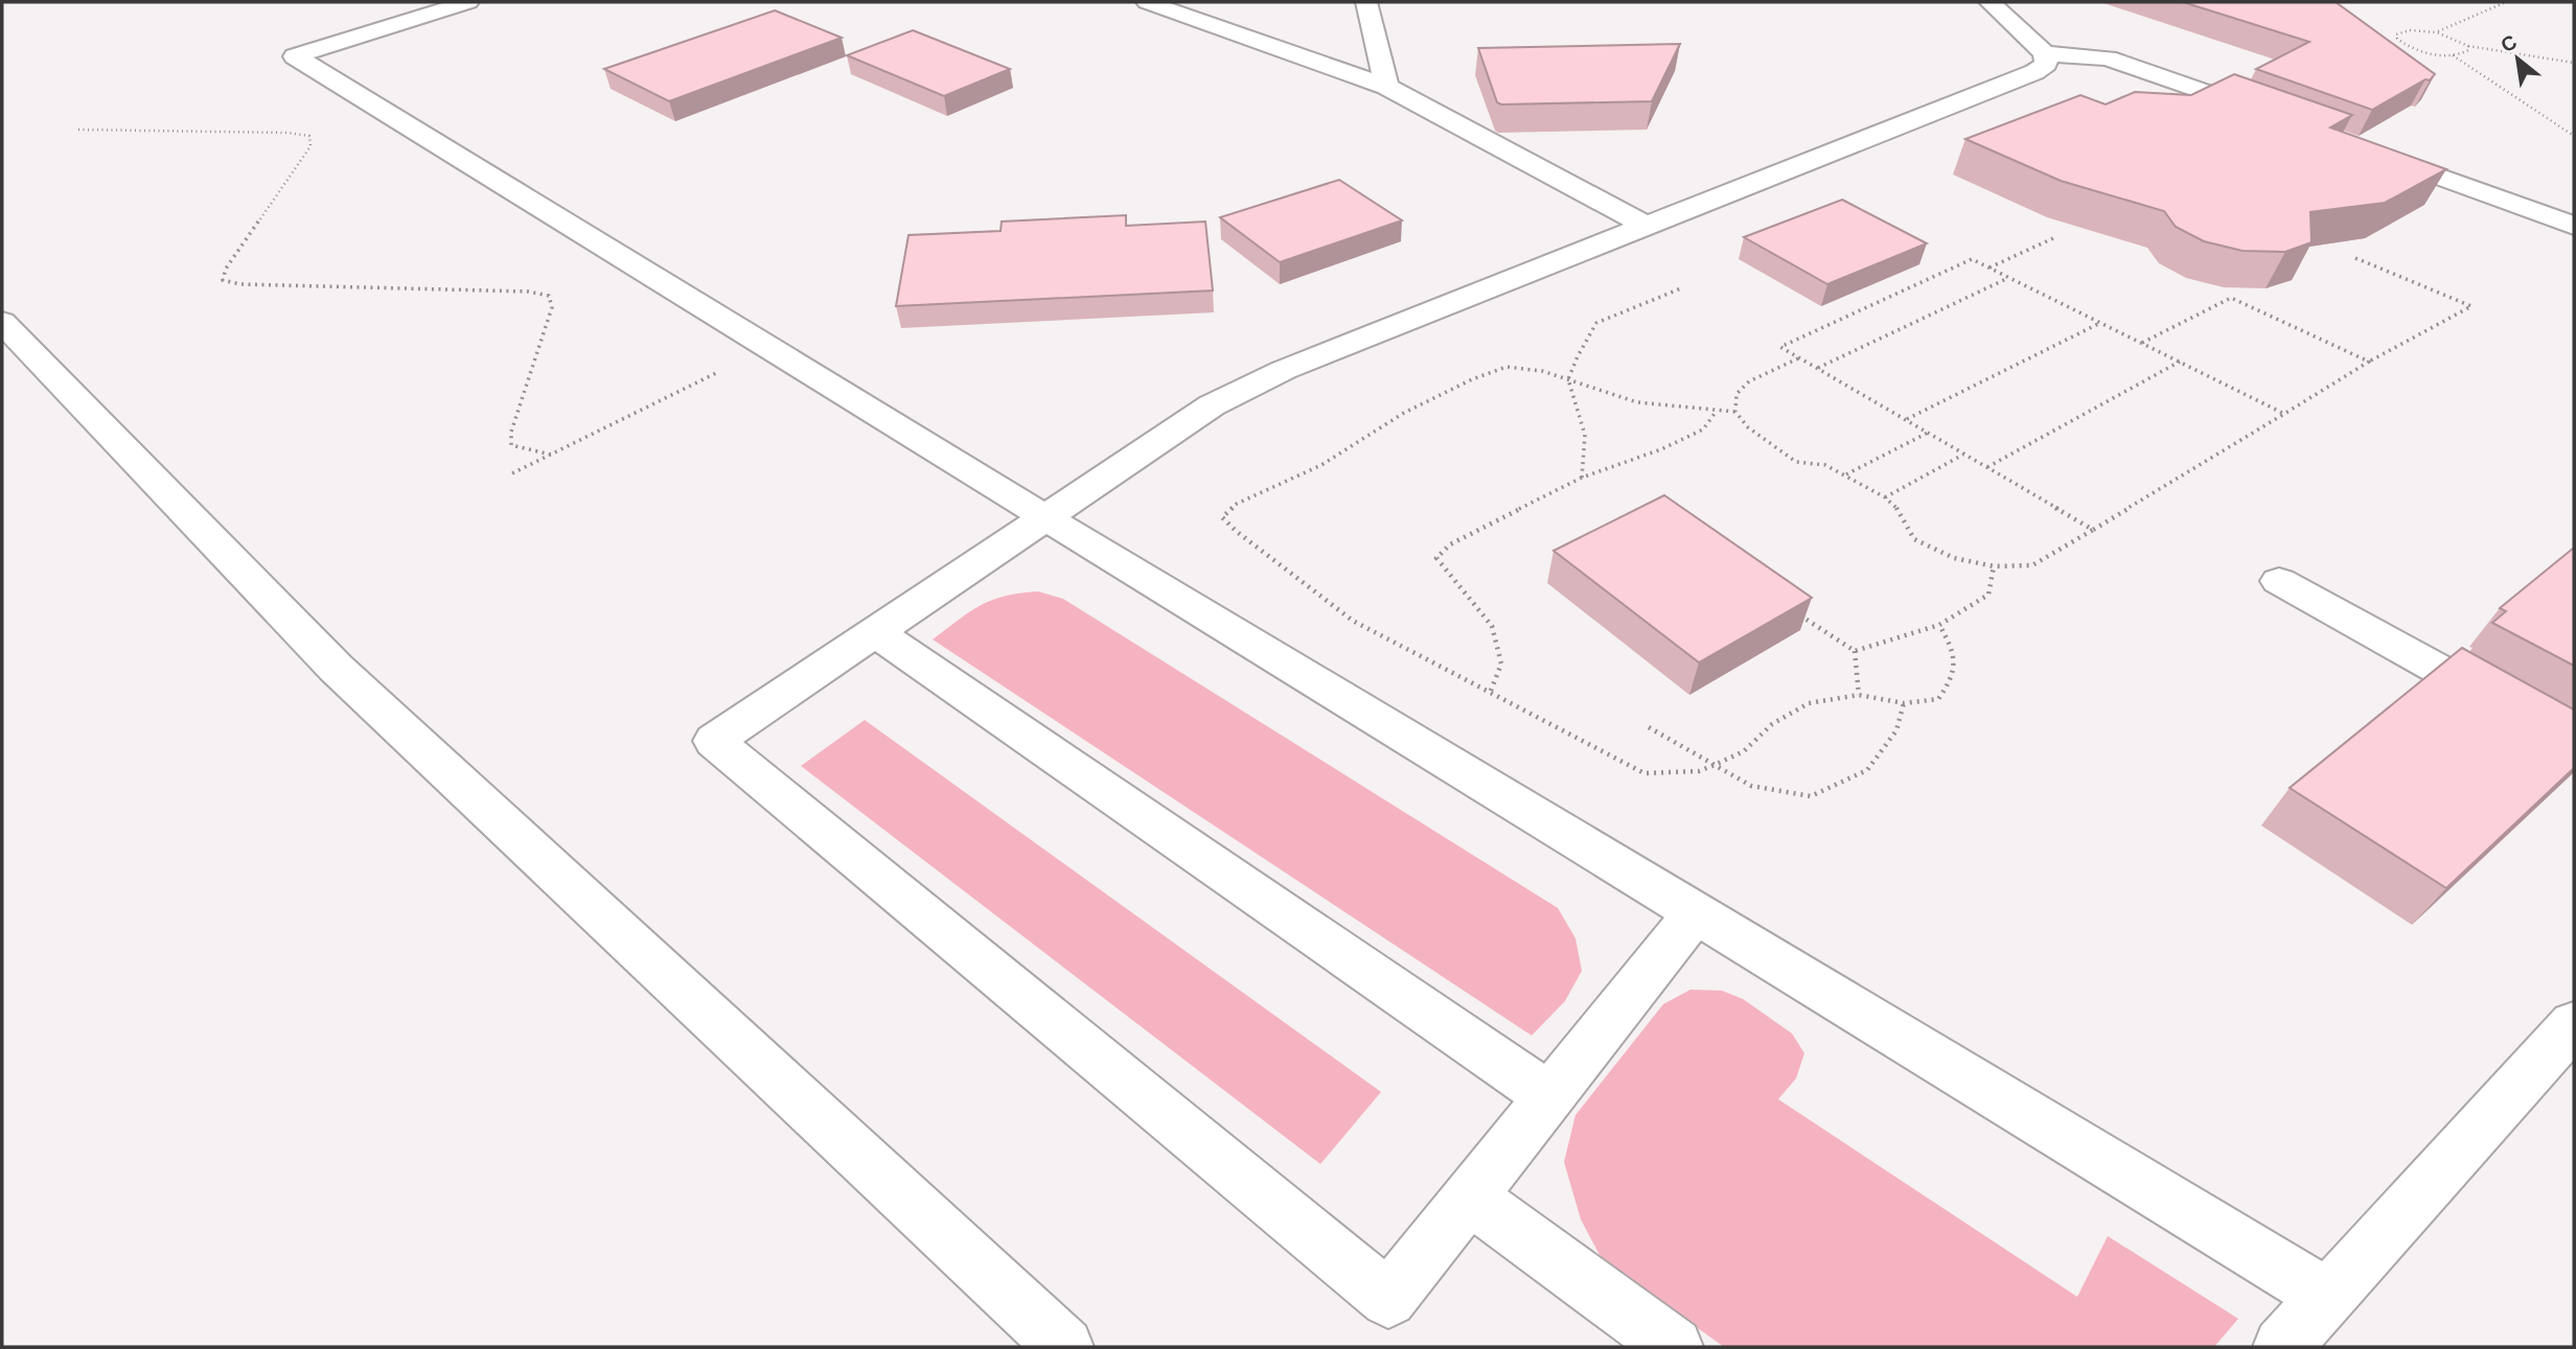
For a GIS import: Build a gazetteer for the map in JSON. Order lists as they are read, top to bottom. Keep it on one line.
{"north":"top left"}
